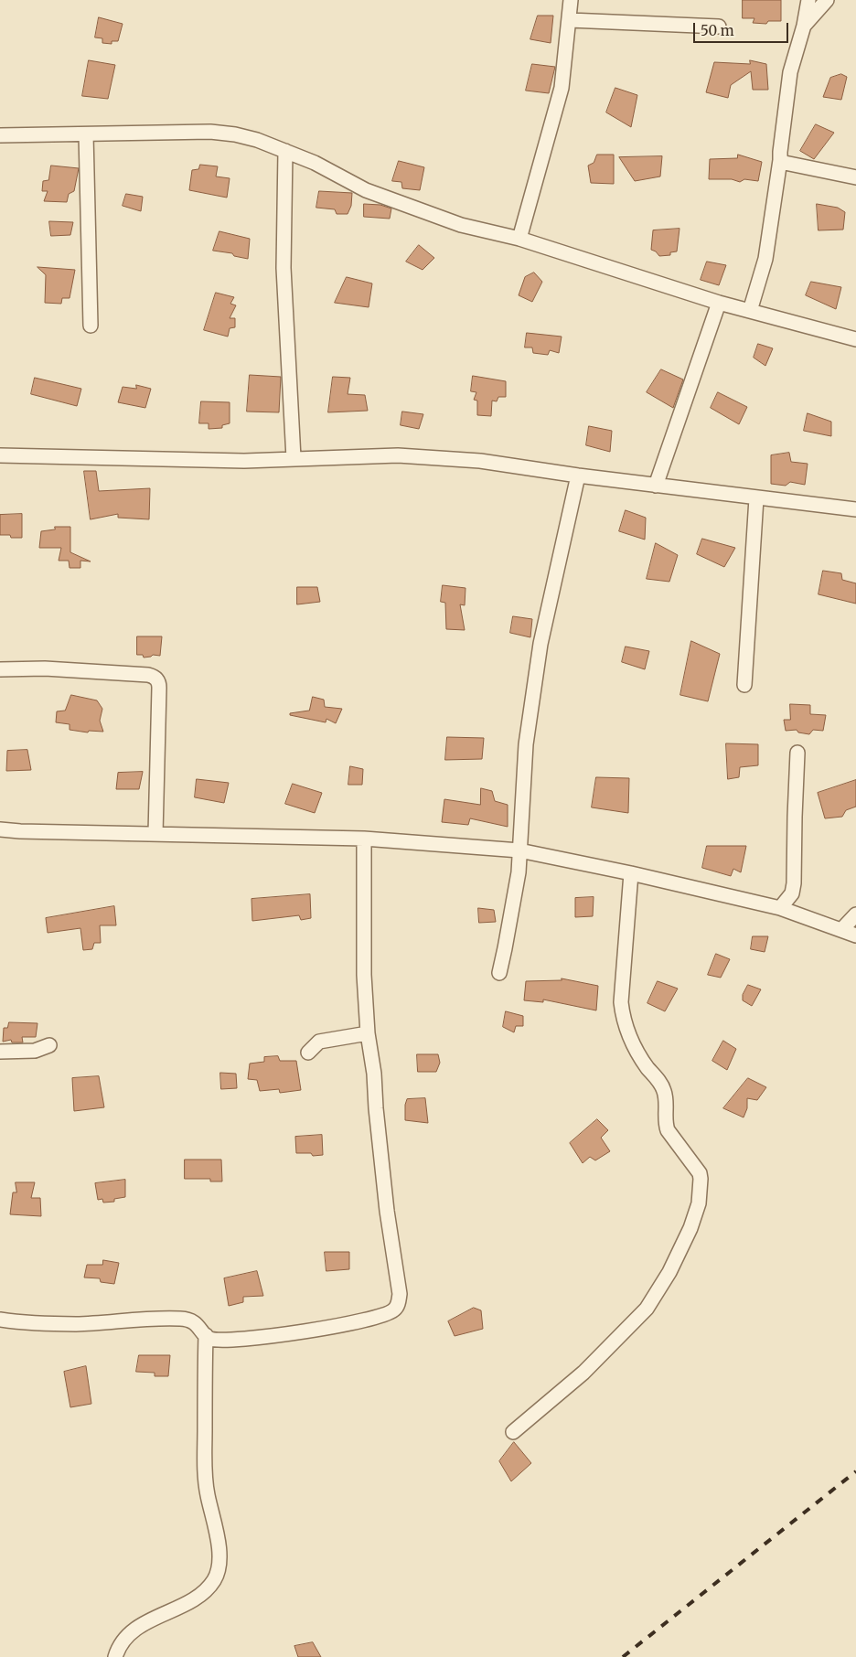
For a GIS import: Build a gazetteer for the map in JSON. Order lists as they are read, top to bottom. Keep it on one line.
{"scale_bar":"50 m"}
